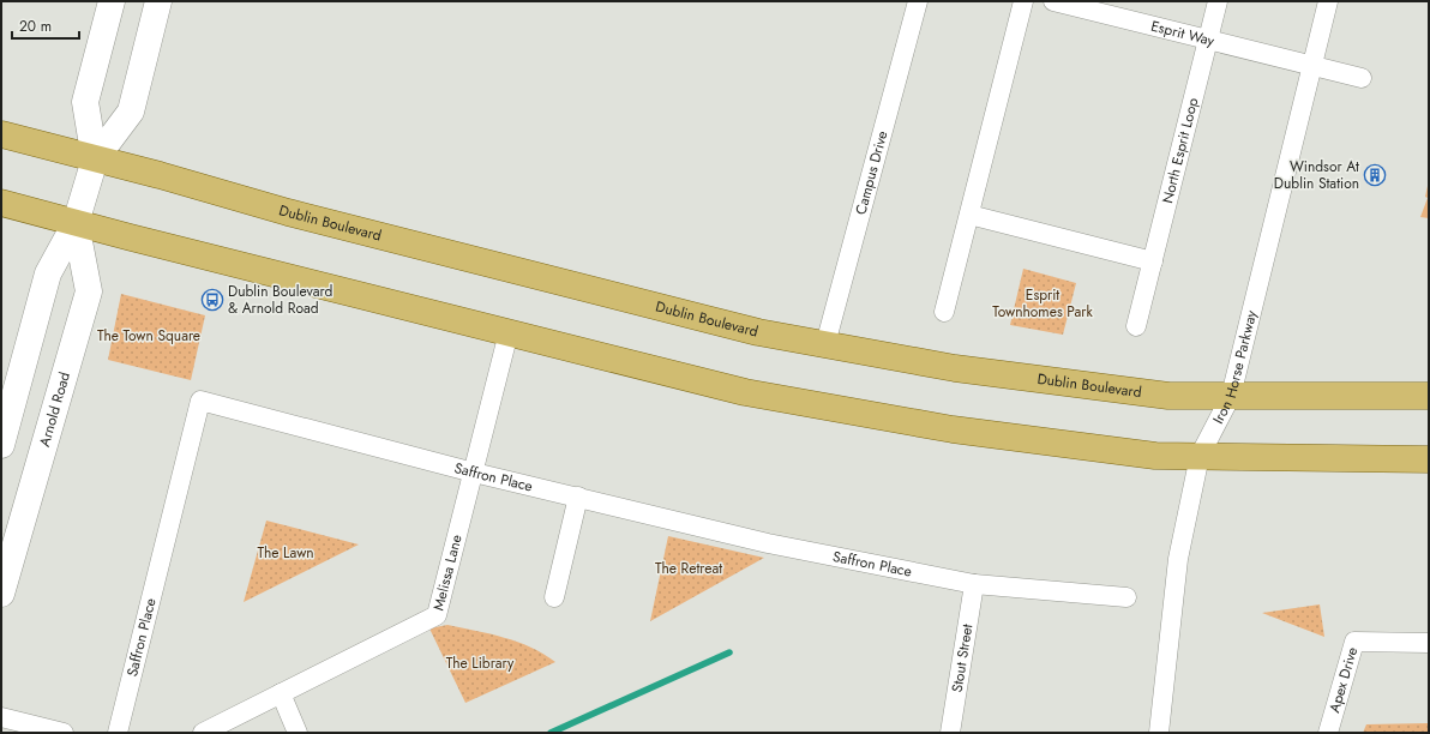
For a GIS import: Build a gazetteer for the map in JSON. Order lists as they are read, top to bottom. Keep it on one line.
{"streets":{"main road":["Dublin Boulevard"],"street":["Esprit Way","North Esprit Loop","Campus Drive","Iron Horse Parkway","Arnold Road","Saffron Place","Melissa Lane","Stout Street","Apex Drive"]},"crossings":[["Esprit Way","North Esprit Loop"],["Esprit Way","Iron Horse Parkway"],["Campus Drive","Dublin Boulevard"],["Dublin Boulevard","Iron Horse Parkway"],["Dublin Boulevard","Arnold Road"],["Saffron Place","Melissa Lane"],["Saffron Place","Stout Street"]],"parks":["Esprit Townhomes Park","The Town Square","The Lawn","The Retreat","The Library"],"places":{"building":["Windsor At Dublin Station"],"bus stop":["Dublin Boulevard & Arnold Road"]},"scale_bar":"20 m"}
